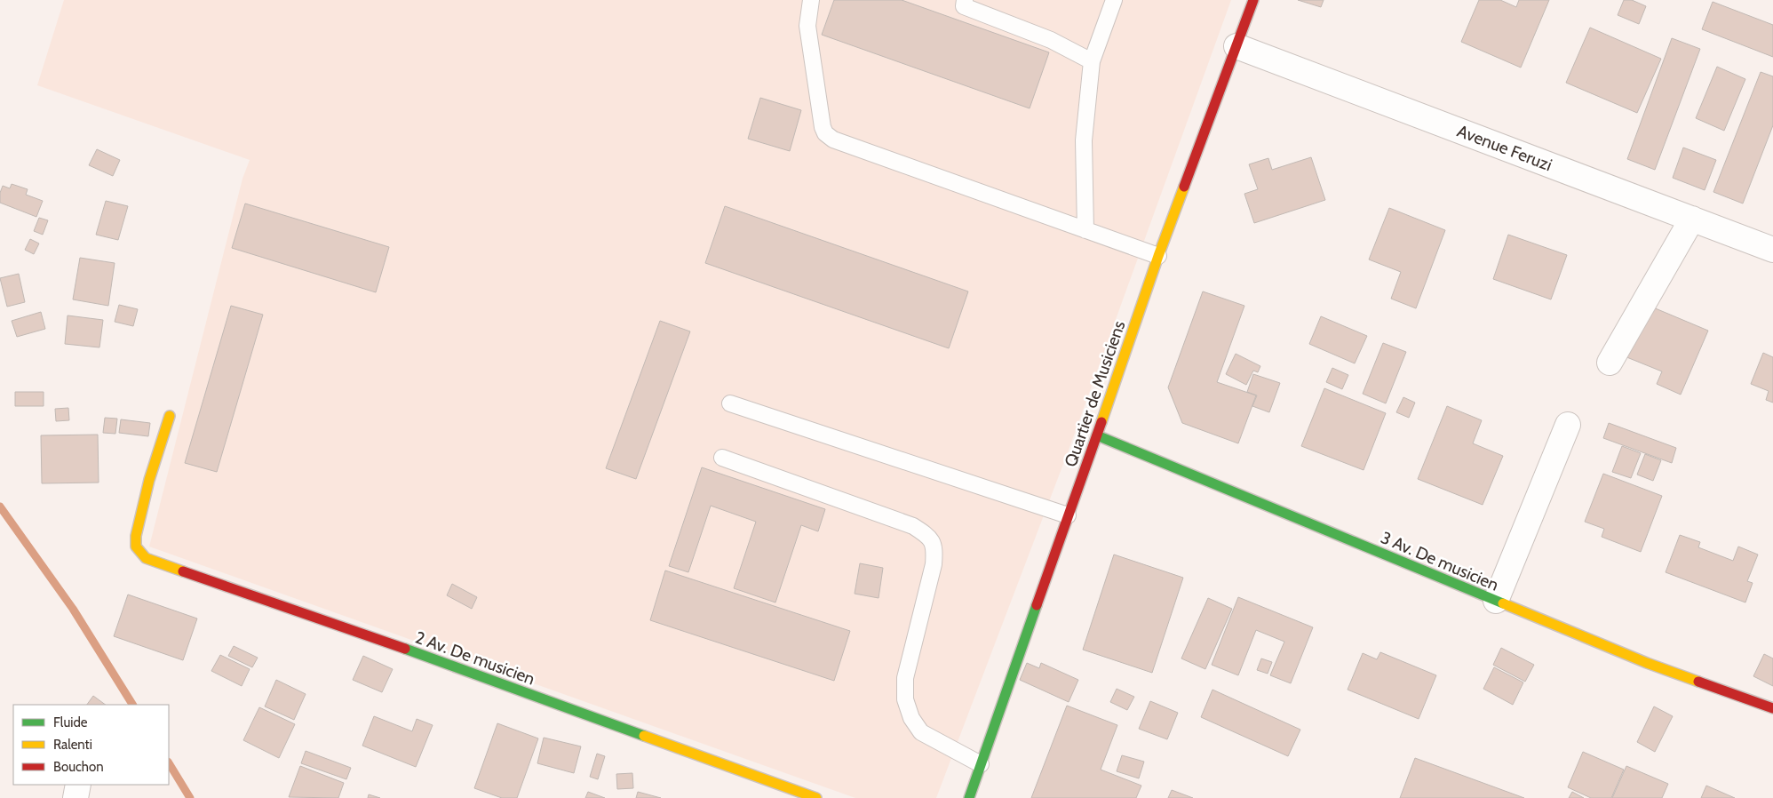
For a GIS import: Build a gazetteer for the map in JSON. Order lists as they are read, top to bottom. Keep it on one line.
{"streets":{"street":["Avenue Feruzi","Quartier de Musiciens","3 Av. De musicien","2 Av. De musicien"]},"crossings":[["Avenue Feruzi","Quartier de Musiciens"],["Quartier de Musiciens","3 Av. De musicien"]],"legend":["Fluide","Ralenti","Bouchon"]}
